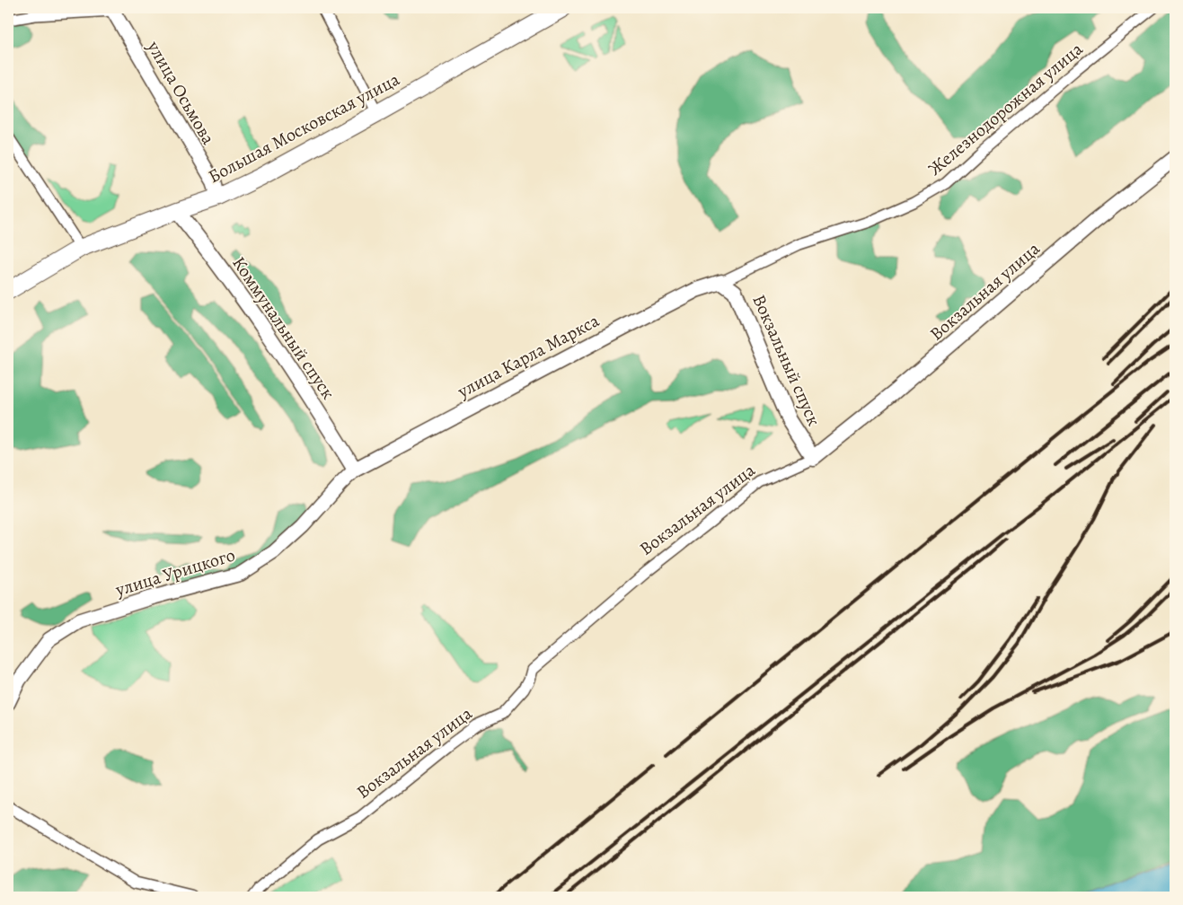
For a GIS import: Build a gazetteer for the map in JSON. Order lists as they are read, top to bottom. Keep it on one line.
{"streets":{"main road":["Большая Московская улица","Вокзальная улица","Коммунальный спуск","улица Карла Маркса","Вокзальный спуск"],"street":["улица Осьмова","Железнодорожная улица","улица Урицкого"]},"crossings":[["улица Осьмова","Большая Московская улица"],["Железнодорожная улица","улица Карла Маркса"],["Железнодорожная улица","Вокзальный спуск"],["Большая Московская улица","Коммунальный спуск"],["Вокзальная улица","Вокзальный спуск"],["Коммунальный спуск","улица Карла Маркса"],["Коммунальный спуск","улица Урицкого"],["улица Карла Маркса","Вокзальный спуск"],["улица Карла Маркса","улица Урицкого"]]}
